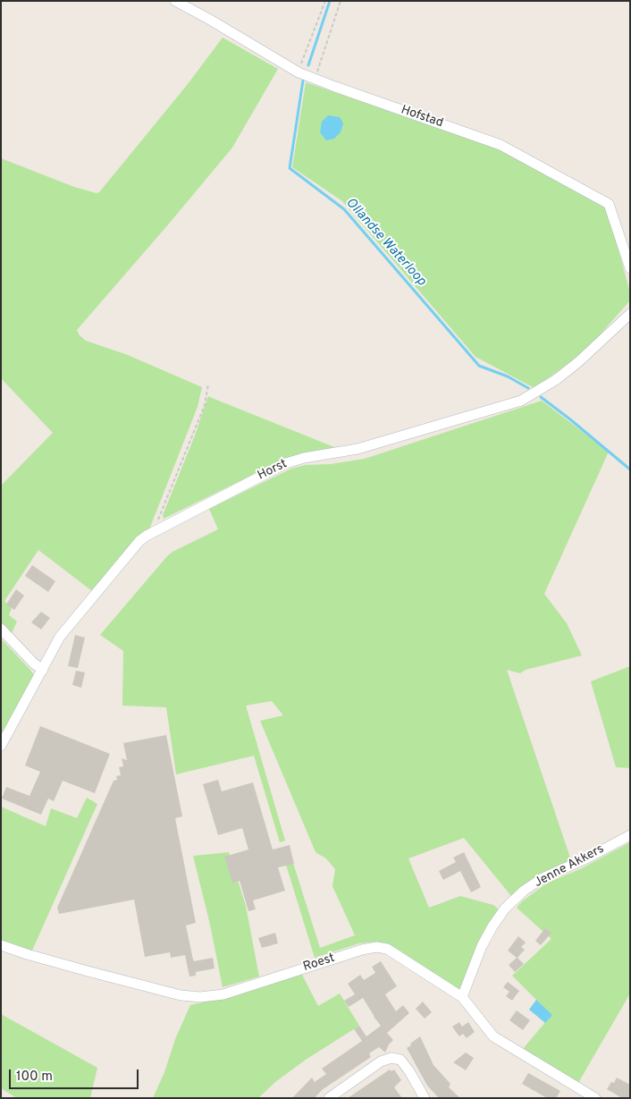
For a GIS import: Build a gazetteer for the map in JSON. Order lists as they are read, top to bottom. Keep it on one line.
{"streets":{"street":["Hofstad","Horst","Jenne Akkers","Roest"]},"crossings":[["Jenne Akkers","Roest"]],"water":["Ollandse Waterloop"],"scale_bar":"100 m"}
